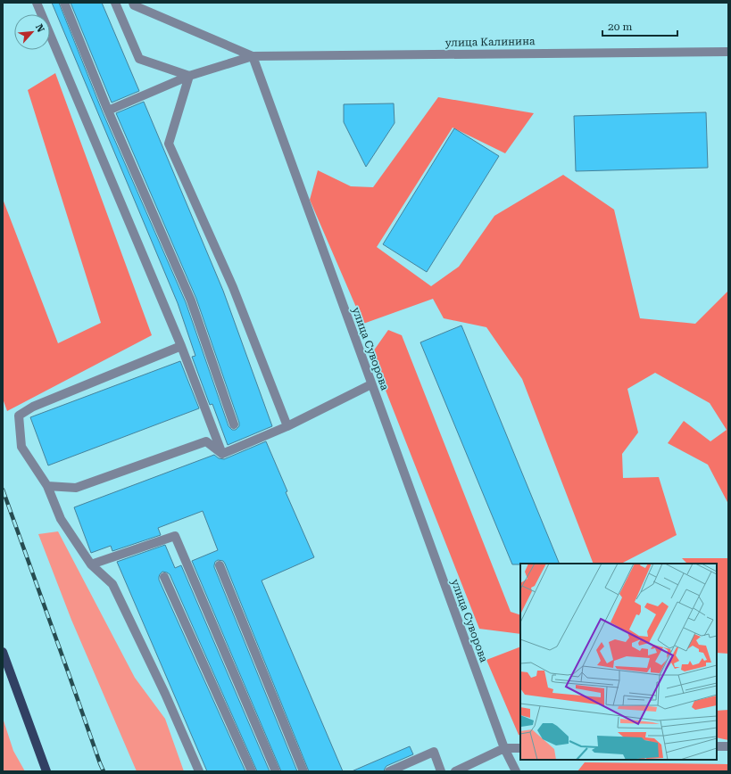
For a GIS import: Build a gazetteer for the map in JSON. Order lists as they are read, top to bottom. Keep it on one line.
{"streets":{"street":["улица Калинина","улица Суворова"]},"crossings":[["улица Калинина","улица Суворова"]],"scale_bar":"20 m","north":"top right"}
